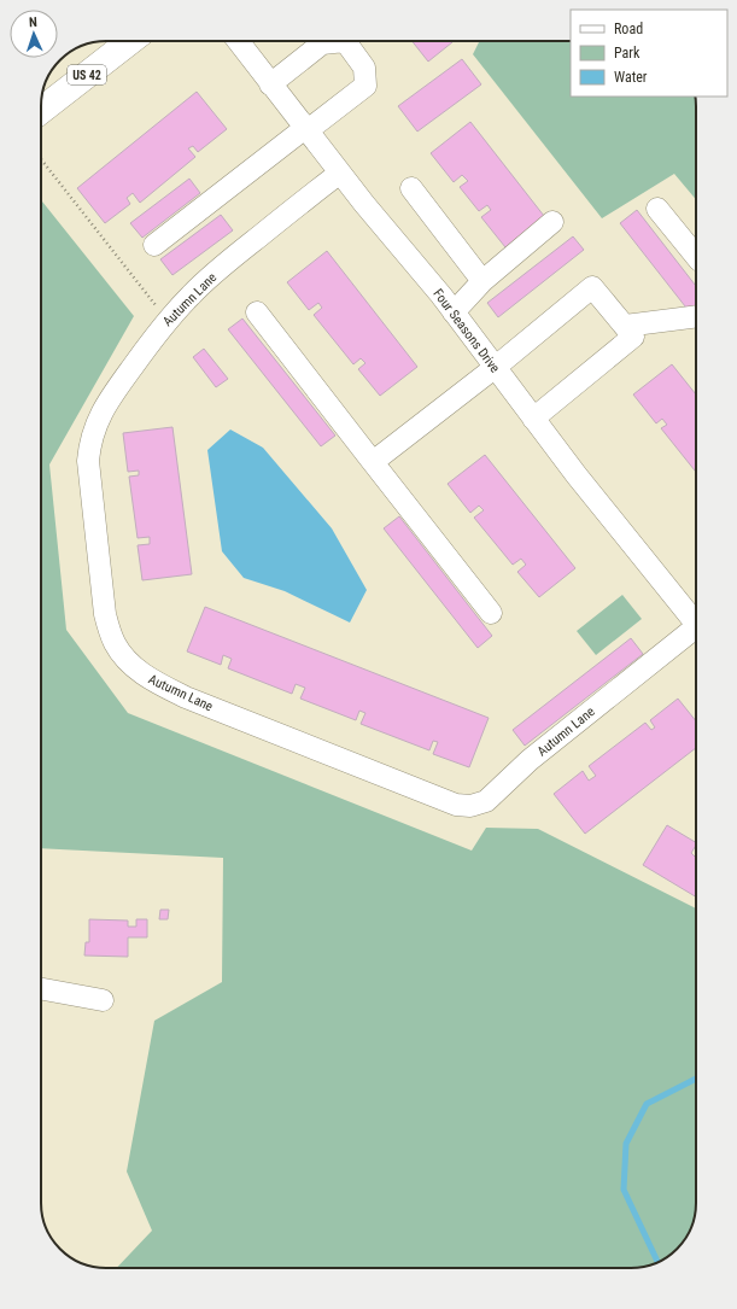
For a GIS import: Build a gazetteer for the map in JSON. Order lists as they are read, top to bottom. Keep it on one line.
{"streets":{"main road":["US 42"],"street":["Autumn Lane","Four Seasons Drive"]},"crossings":[["Autumn Lane","Four Seasons Drive"]],"legend":["Road","Park","Water"],"north":"top"}
